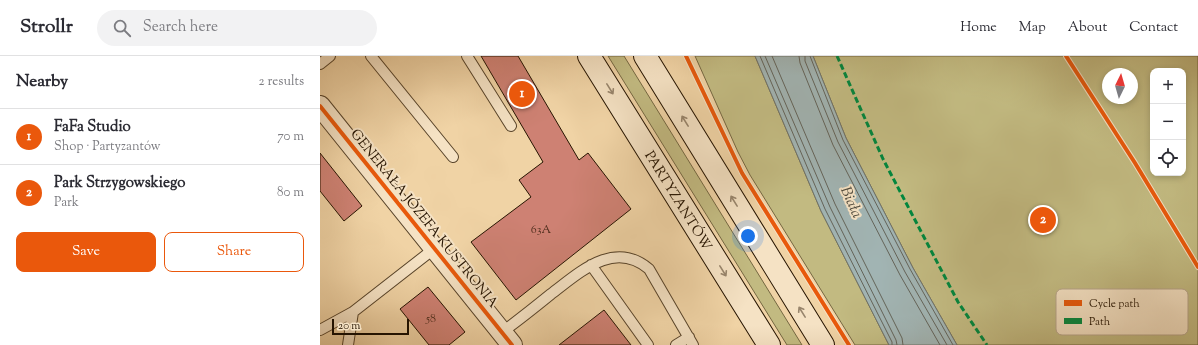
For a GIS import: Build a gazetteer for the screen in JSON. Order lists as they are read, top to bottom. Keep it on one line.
{"streets":{"main road":["PARTYZANTÓW"],"street":["GENERAŁA JÓZEFA KUSTRONIA"]},"water":["Biała"],"house_numbers":["63A","58"],"legend":["Cycle path","Path"],"scale_bar":"20 m","north":"top","page":{"header":"Strollr","search":"Search here","nav":["Home","Map","About","Contact"],"heading":["Nearby","2 results"],"map_buttons":["+","−"],"pins":["1","2"],"list":[{"mark":"1","name":"FaFa Studio","note":"Shop · Partyzantów","value":"70 m"},{"mark":"2","name":"Park Strzygowskiego","note":"Park","value":"80 m"}],"buttons":["Save","Share"],"scale":"20 m"}}
